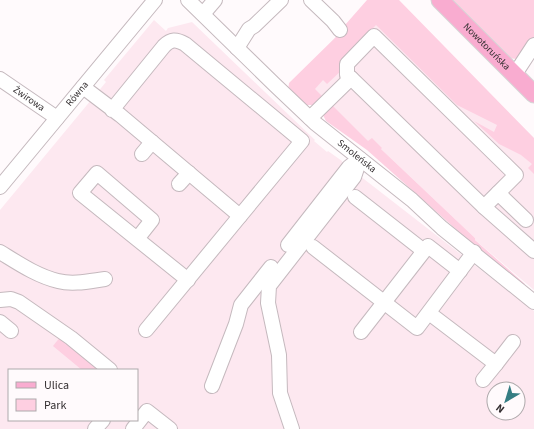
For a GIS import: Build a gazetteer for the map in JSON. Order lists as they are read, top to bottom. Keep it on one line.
{"streets":{"main road":["Nowotoruńska"],"street":["Równa","Żwirowa","Smoleńska"]},"crossings":[["Równa","Żwirowa"]],"legend":["Ulica","Park"],"north":"bottom left"}
